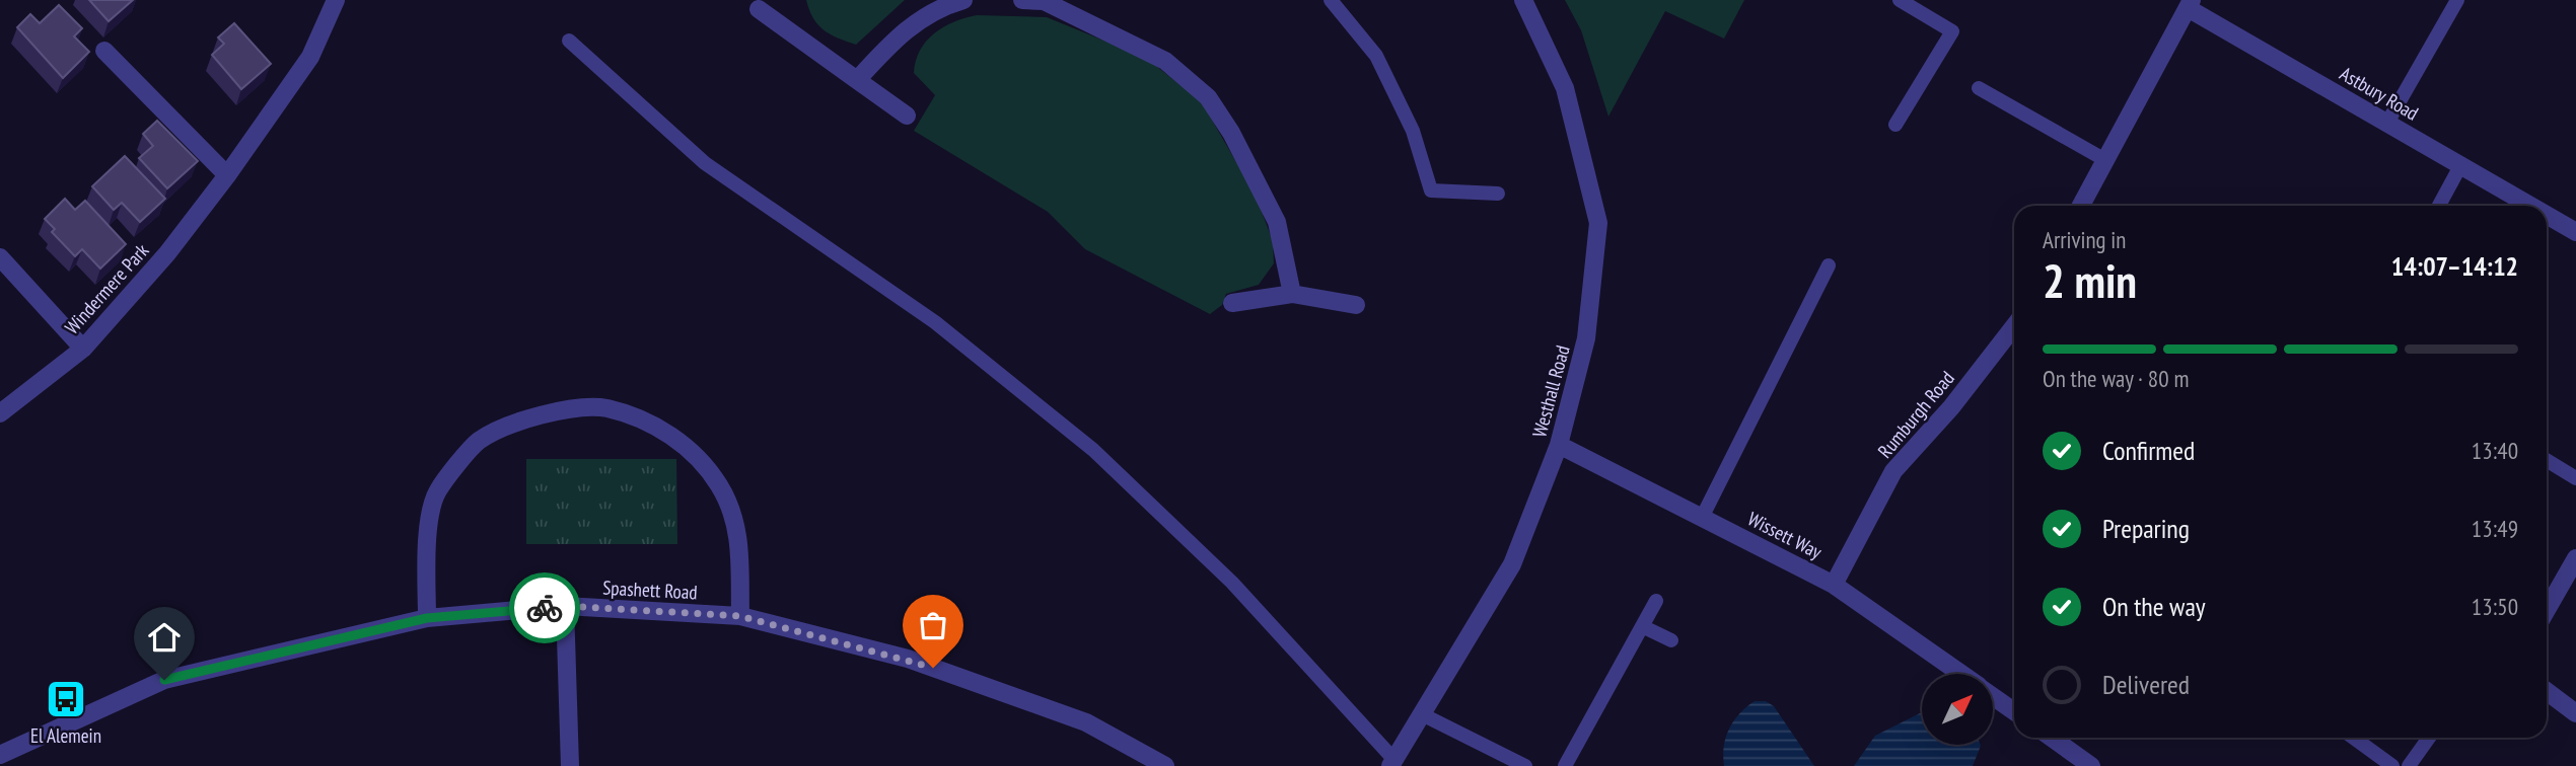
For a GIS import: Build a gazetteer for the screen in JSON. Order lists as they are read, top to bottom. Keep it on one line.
{"streets":{"street":["Astbury Road","Windermere Park","Westhall Road","Rumburgh Road","Wissett Way","Spashett Road"]},"crossings":[["Westhall Road","Wissett Way"],["Rumburgh Road","Wissett Way"]],"places":{"bus stop":["El Alemein"]},"north":"top right","page":{"heading":["2 min","Arriving in","14:07–14:12"],"bar":"On the way · 80 m","list":[["Confirmed","13:40"],["Preparing","13:49"],["On the way","13:50"],"Delivered"]}}
